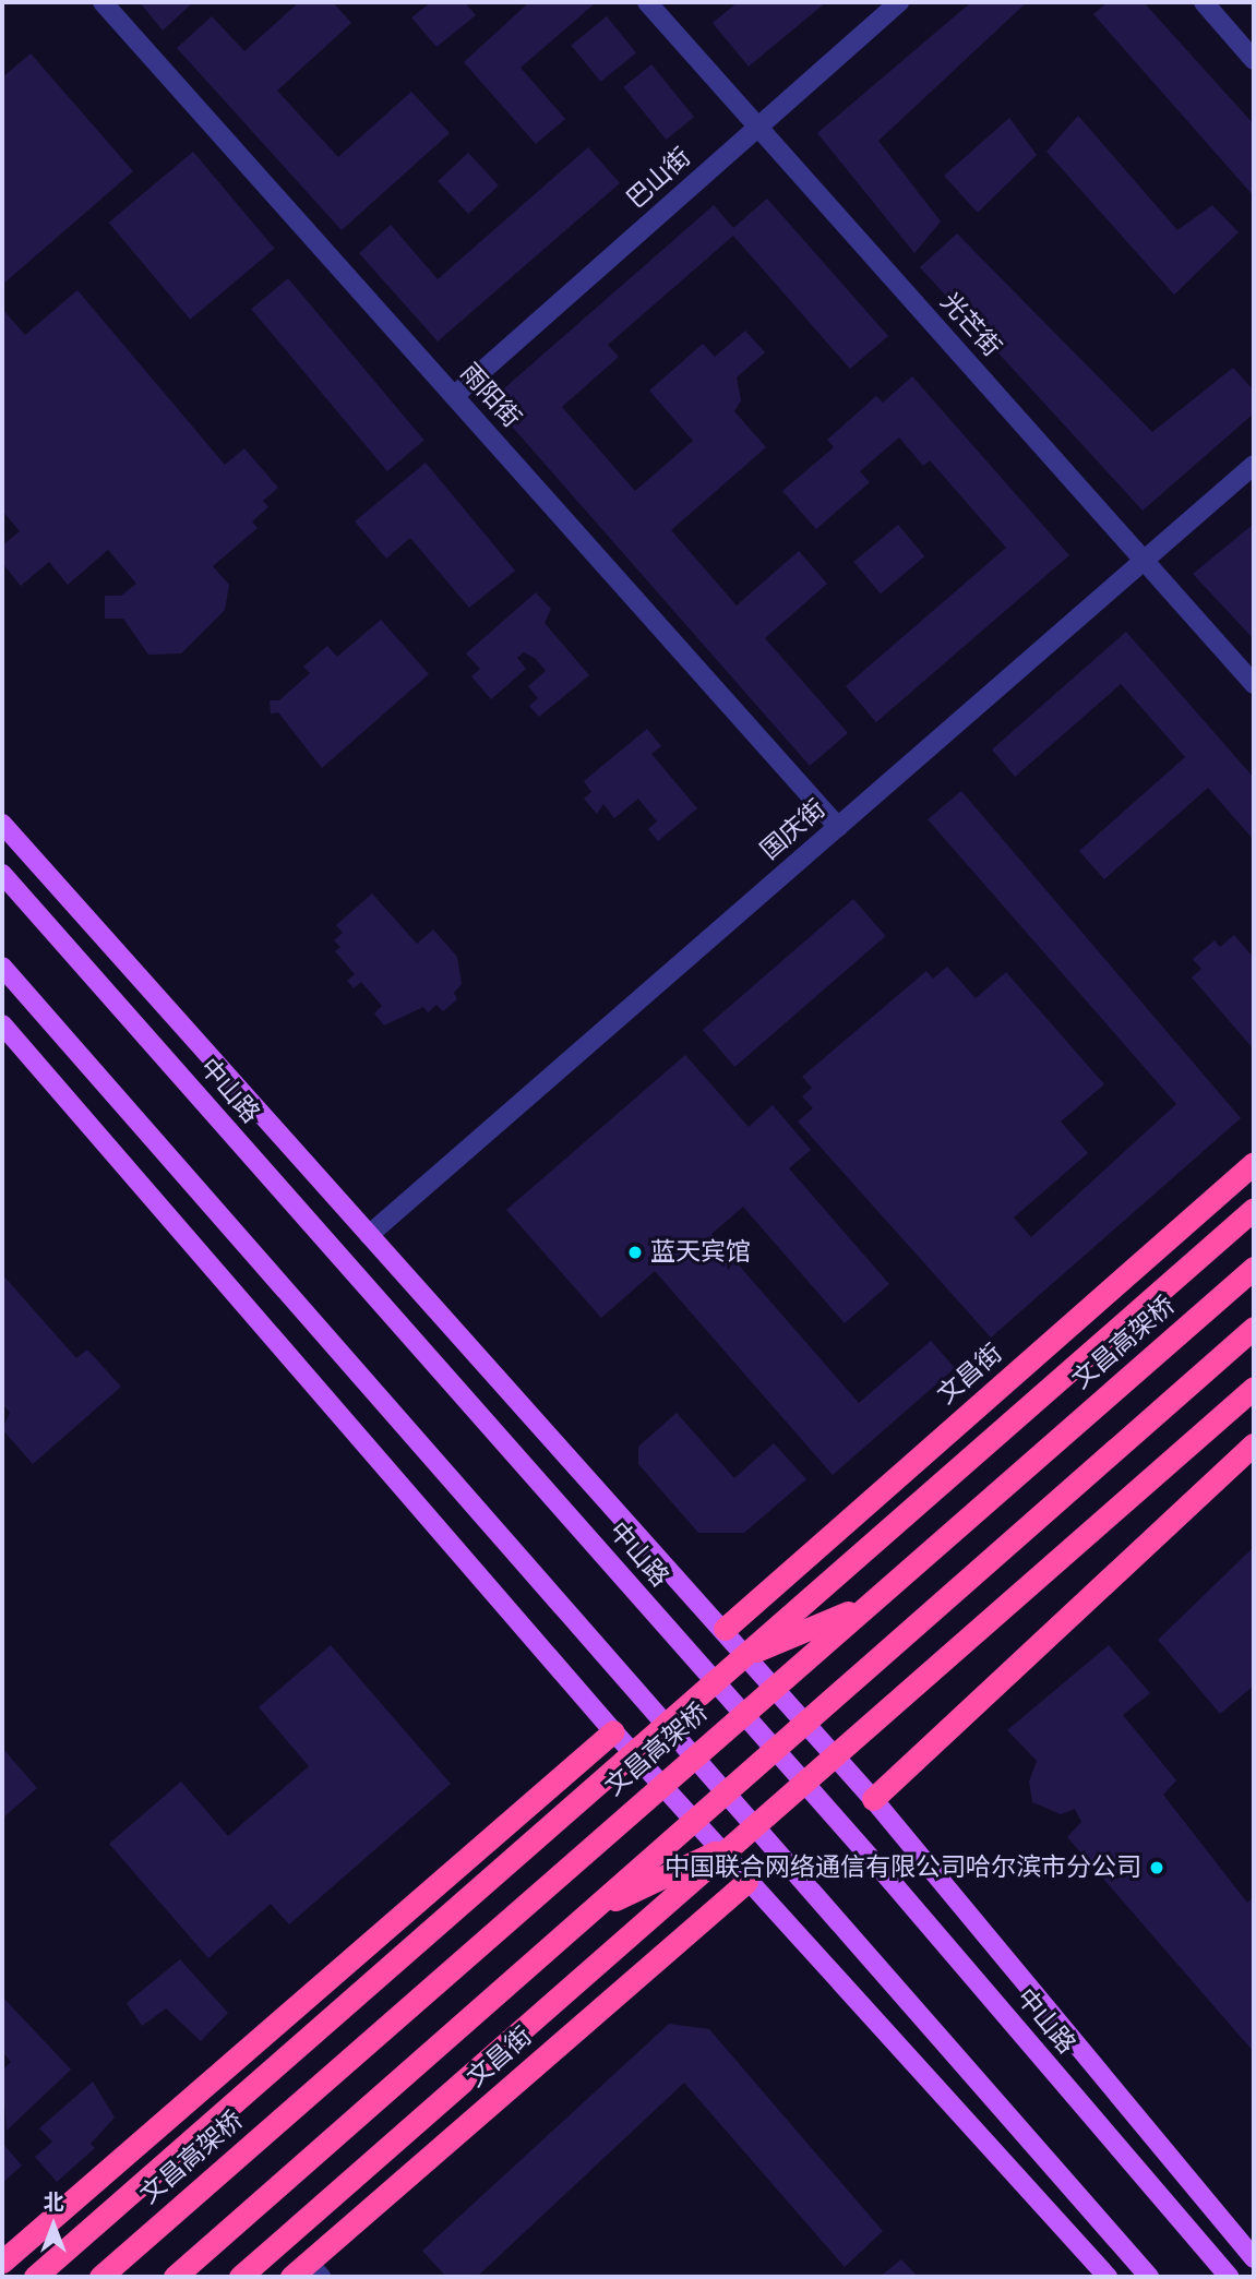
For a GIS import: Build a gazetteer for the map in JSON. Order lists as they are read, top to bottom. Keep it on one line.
{"streets":{"highway":["文昌高架桥","文昌街"],"main road":["中山路"],"street":["巴山街","光芒街","雨阳街","国庆街"]},"crossings":[["巴山街","光芒街"],["巴山街","雨阳街"],["光芒街","国庆街"],["雨阳街","国庆街"]],"places":["蓝天宾馆","中国联合网络通信有限公司哈尔滨市分公司"],"north":"top"}
